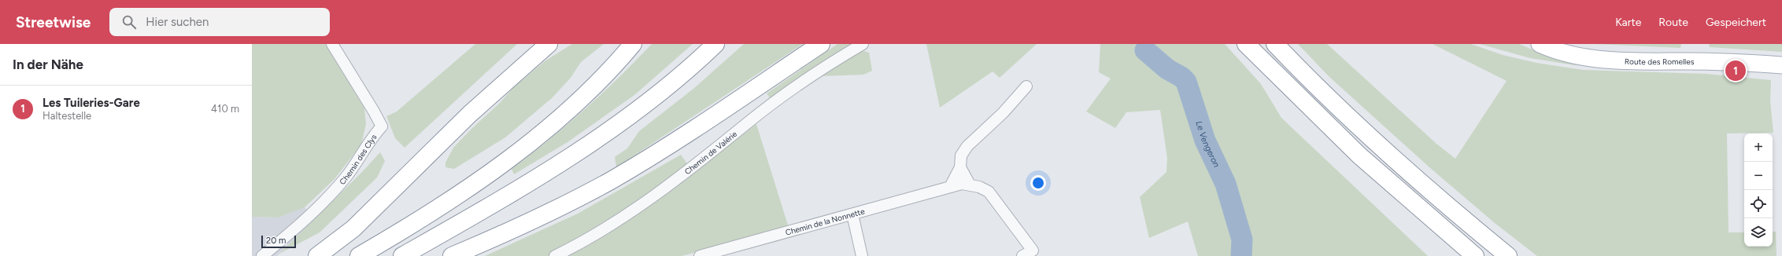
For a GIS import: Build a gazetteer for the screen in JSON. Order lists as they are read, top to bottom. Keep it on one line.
{"streets":{"main road":["Route des Romelles"],"street":["Chemin de Valérie","Chemin des Clys","Chemin de la Nonnette"]},"water":["Le Vengeron"],"scale_bar":"20 m","page":{"header":"Streetwise","search":"Hier suchen","nav":["Karte","Route","Gespeichert"],"heading":"In der Nähe","pins":"1","list":[{"mark":"1","name":"Les Tuileries-Gare","note":"Haltestelle","value":"410 m"}],"map_buttons":["+","−"],"scale":"20 m"}}
